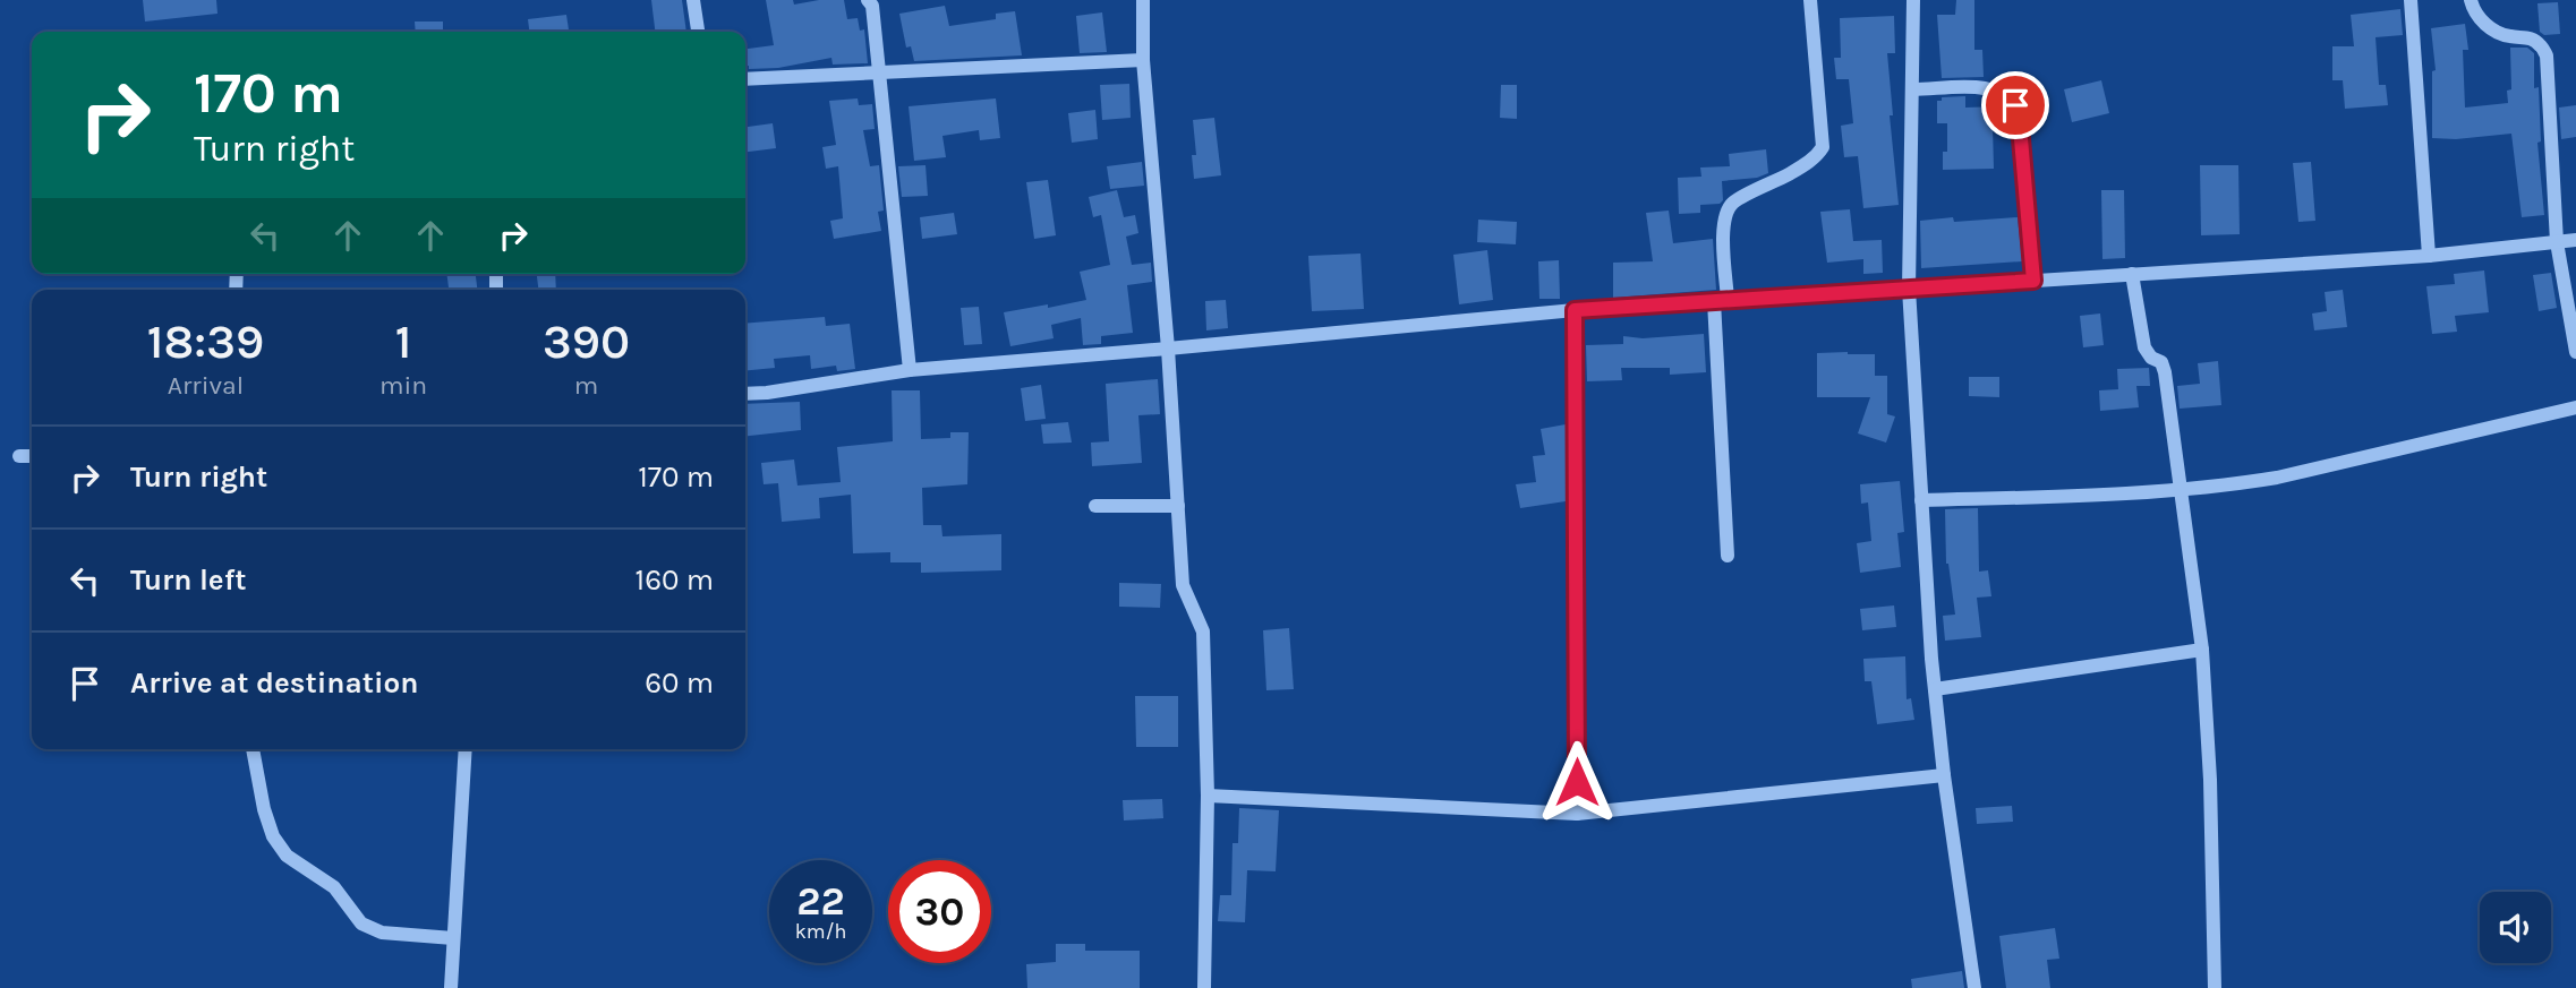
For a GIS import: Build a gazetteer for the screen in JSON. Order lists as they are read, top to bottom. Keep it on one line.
{"page":{"turn":["170 m","Turn right"],"eta":["18:39","Arrival","1","min","390","m"],"list":[{"name":"Turn right","value":"170 m"},{"name":"Turn left","value":"160 m"},{"name":"Arrive at destination","value":"60 m"}],"speed":"22 km/h","limit":"30"}}
